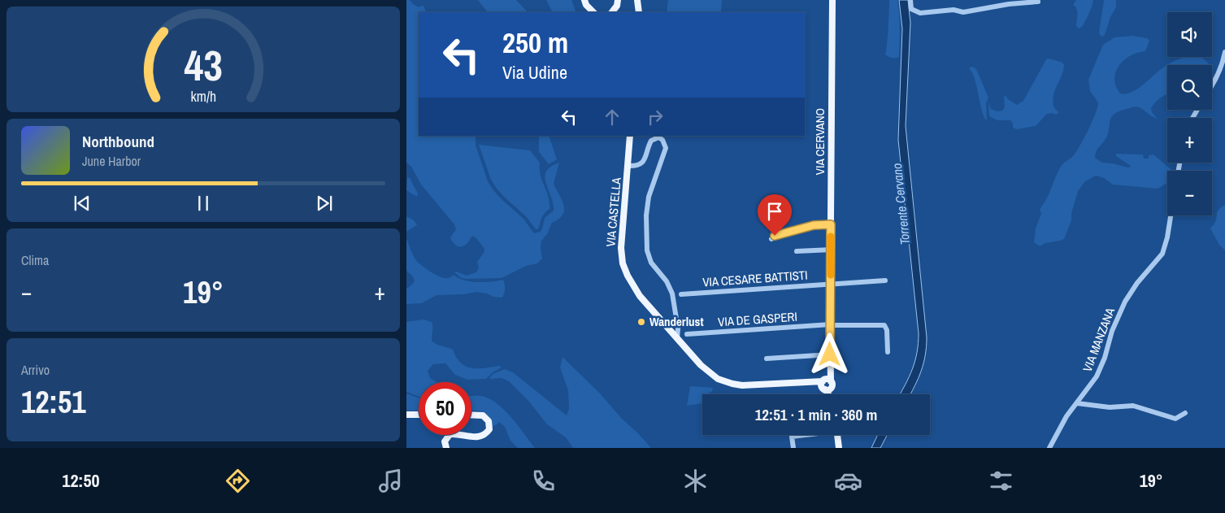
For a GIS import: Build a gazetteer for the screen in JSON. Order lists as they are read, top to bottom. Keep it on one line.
{"streets":{"main road":["VIA CERVANO","VIA CASTELLA"],"street":["VIA CESARE BATTISTI","VIA DE GASPERI","VIA MANZANA"]},"crossings":[["VIA CERVANO","VIA CASTELLA"],["VIA CERVANO","VIA CESARE BATTISTI"],["VIA CERVANO","VIA DE GASPERI"]],"water":["Torrente Cervano"],"places":["Wanderlust"],"page":{"map_buttons":["+","−"],"turn":["250 m","Via Udine"],"song":["Northbound","June Harbor"],"tile":["Clima",["Arrivo","12:51"]],"heat":["−","19°","+"],"limit":"50","trip":"12:51 · 1 min · 360 m","tabs":["12:50","19°"],"gauge":["43","km/h"]}}
